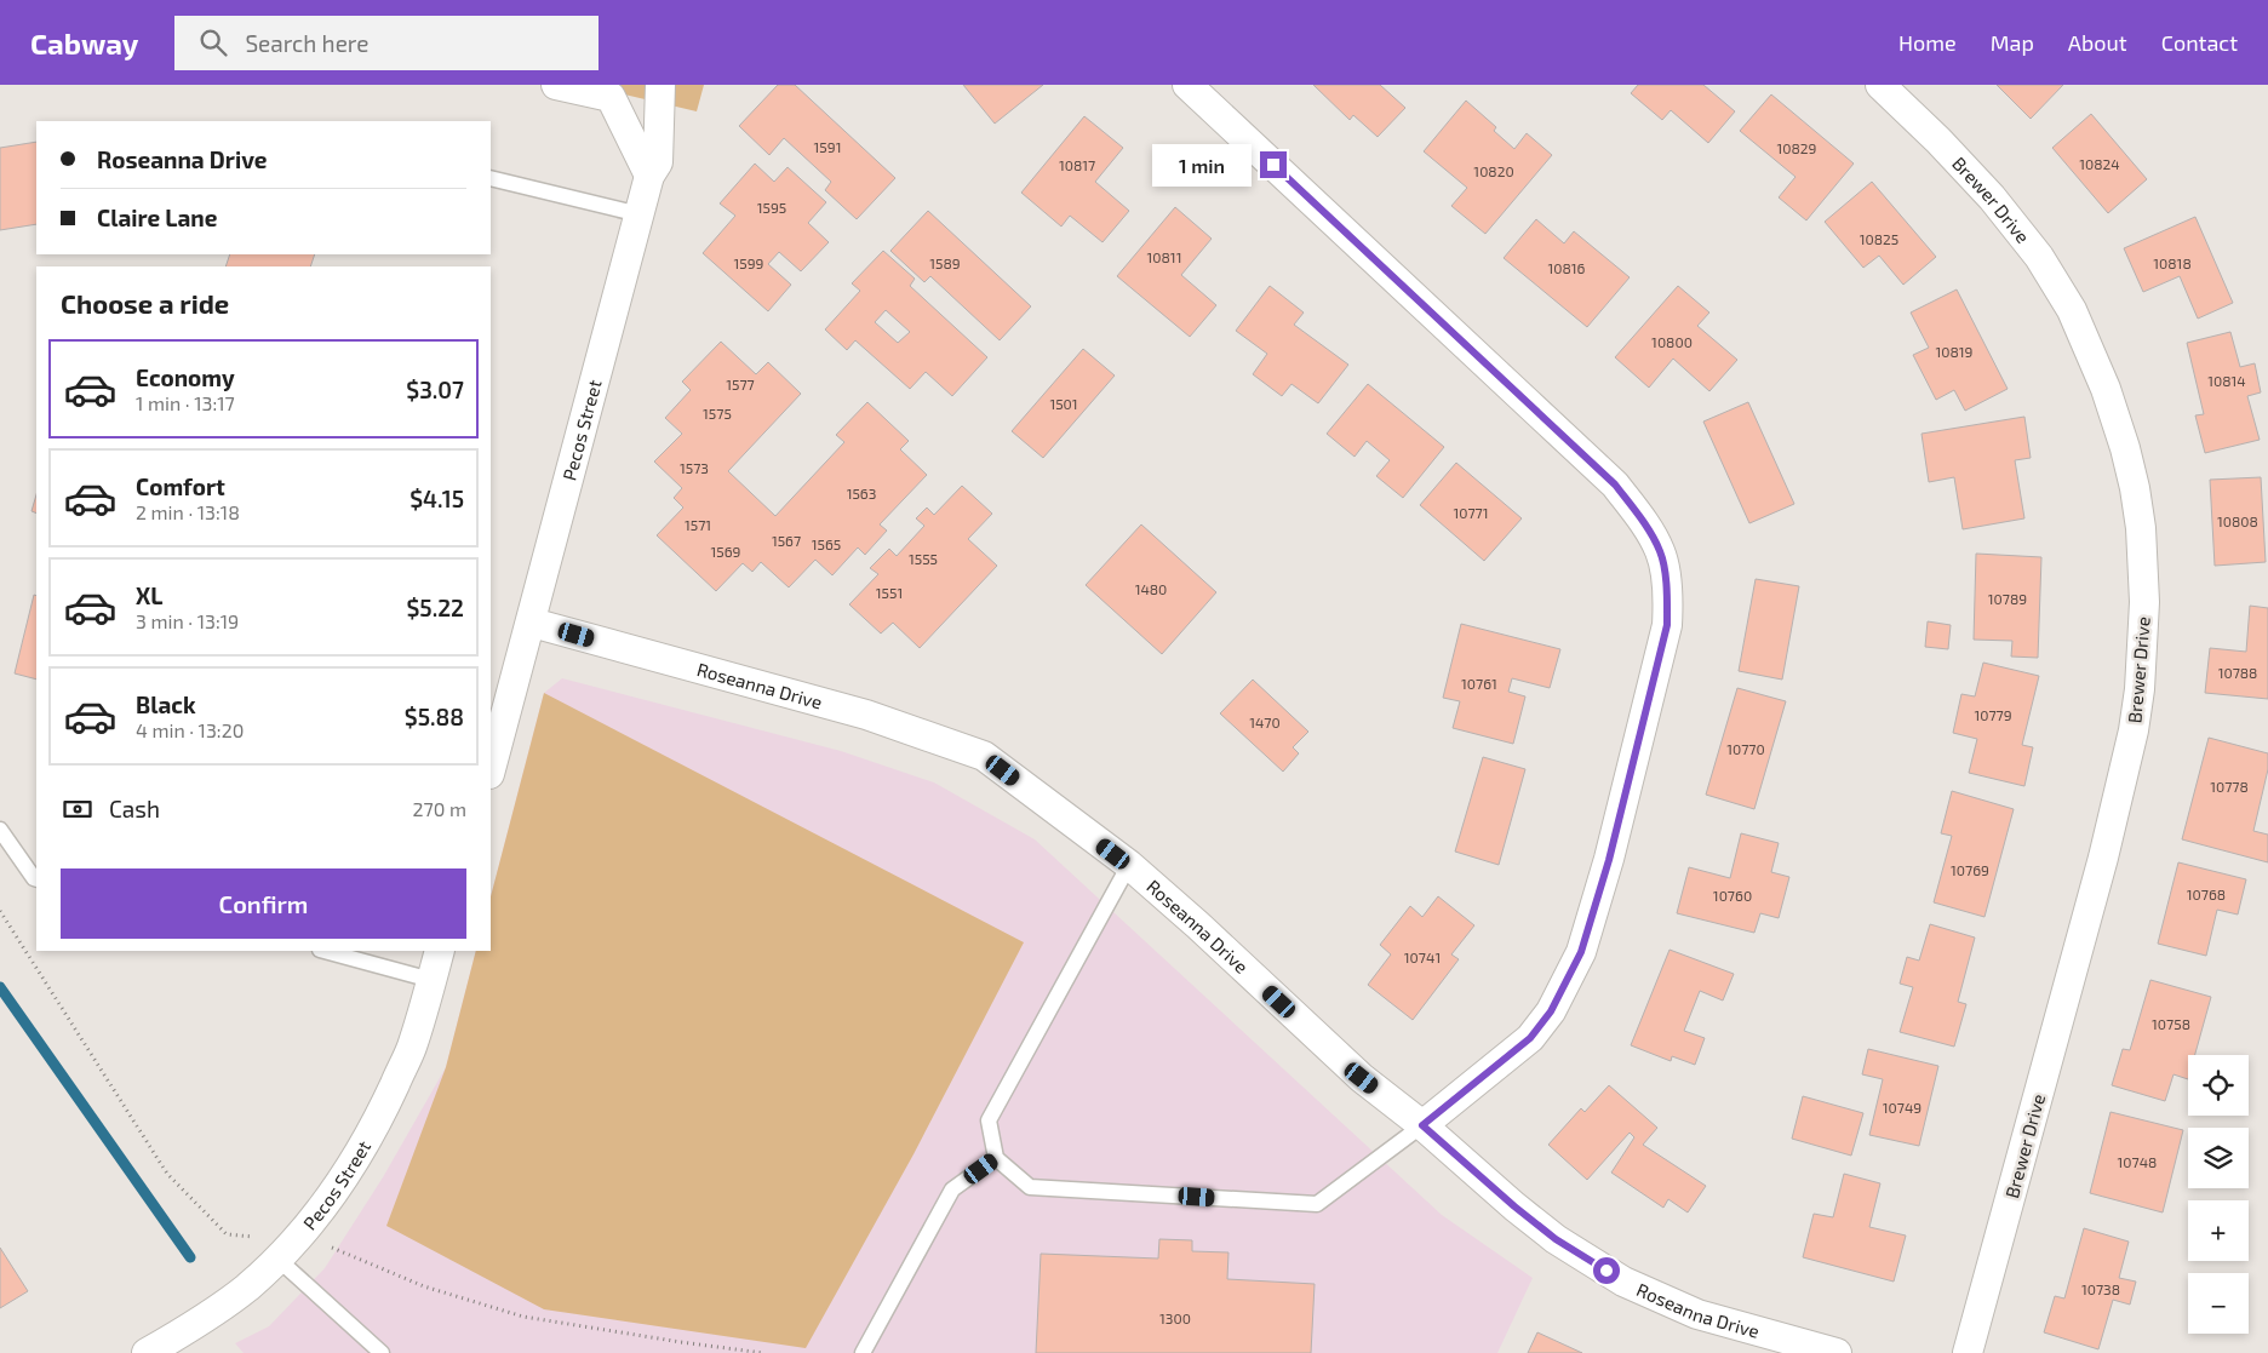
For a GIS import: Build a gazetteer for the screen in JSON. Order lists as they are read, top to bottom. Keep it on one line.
{"streets":{"street":["Brewer Drive","Pecos Street","Roseanna Drive"]},"crossings":[["Pecos Street","Roseanna Drive"]],"house_numbers":["1591","10829","10824","10817","10820","1595","10825","10811","1599","1589","10818","10816","10800","10819","10814","1577","1501","1575","1573","1563","10771","10808","1571","1567","1565","1569","1555","1480","1551","10789","10788","10761","10779","1470","10770","10778","10769","10768","10760","10741","10758","10749","10748","10738","1300"],"page":{"header":"Cabway","search":"Search here","nav":["Home","Map","About","Contact"],"banner":["Roseanna Drive","Claire Lane"],"bubble":"1 min","heading":"Choose a ride","list":[{"name":"Economy","note":"1 min · 13:17","value":"$3.07"},{"name":"Comfort","note":"2 min · 13:18","value":"$4.15"},{"name":"XL","note":"3 min · 13:19","value":"$5.22"},{"name":"Black","note":"4 min · 13:20","value":"$5.88"}],"pay":["Cash","270 m"],"buttons":"Confirm","map_buttons":["+","−"]}}
